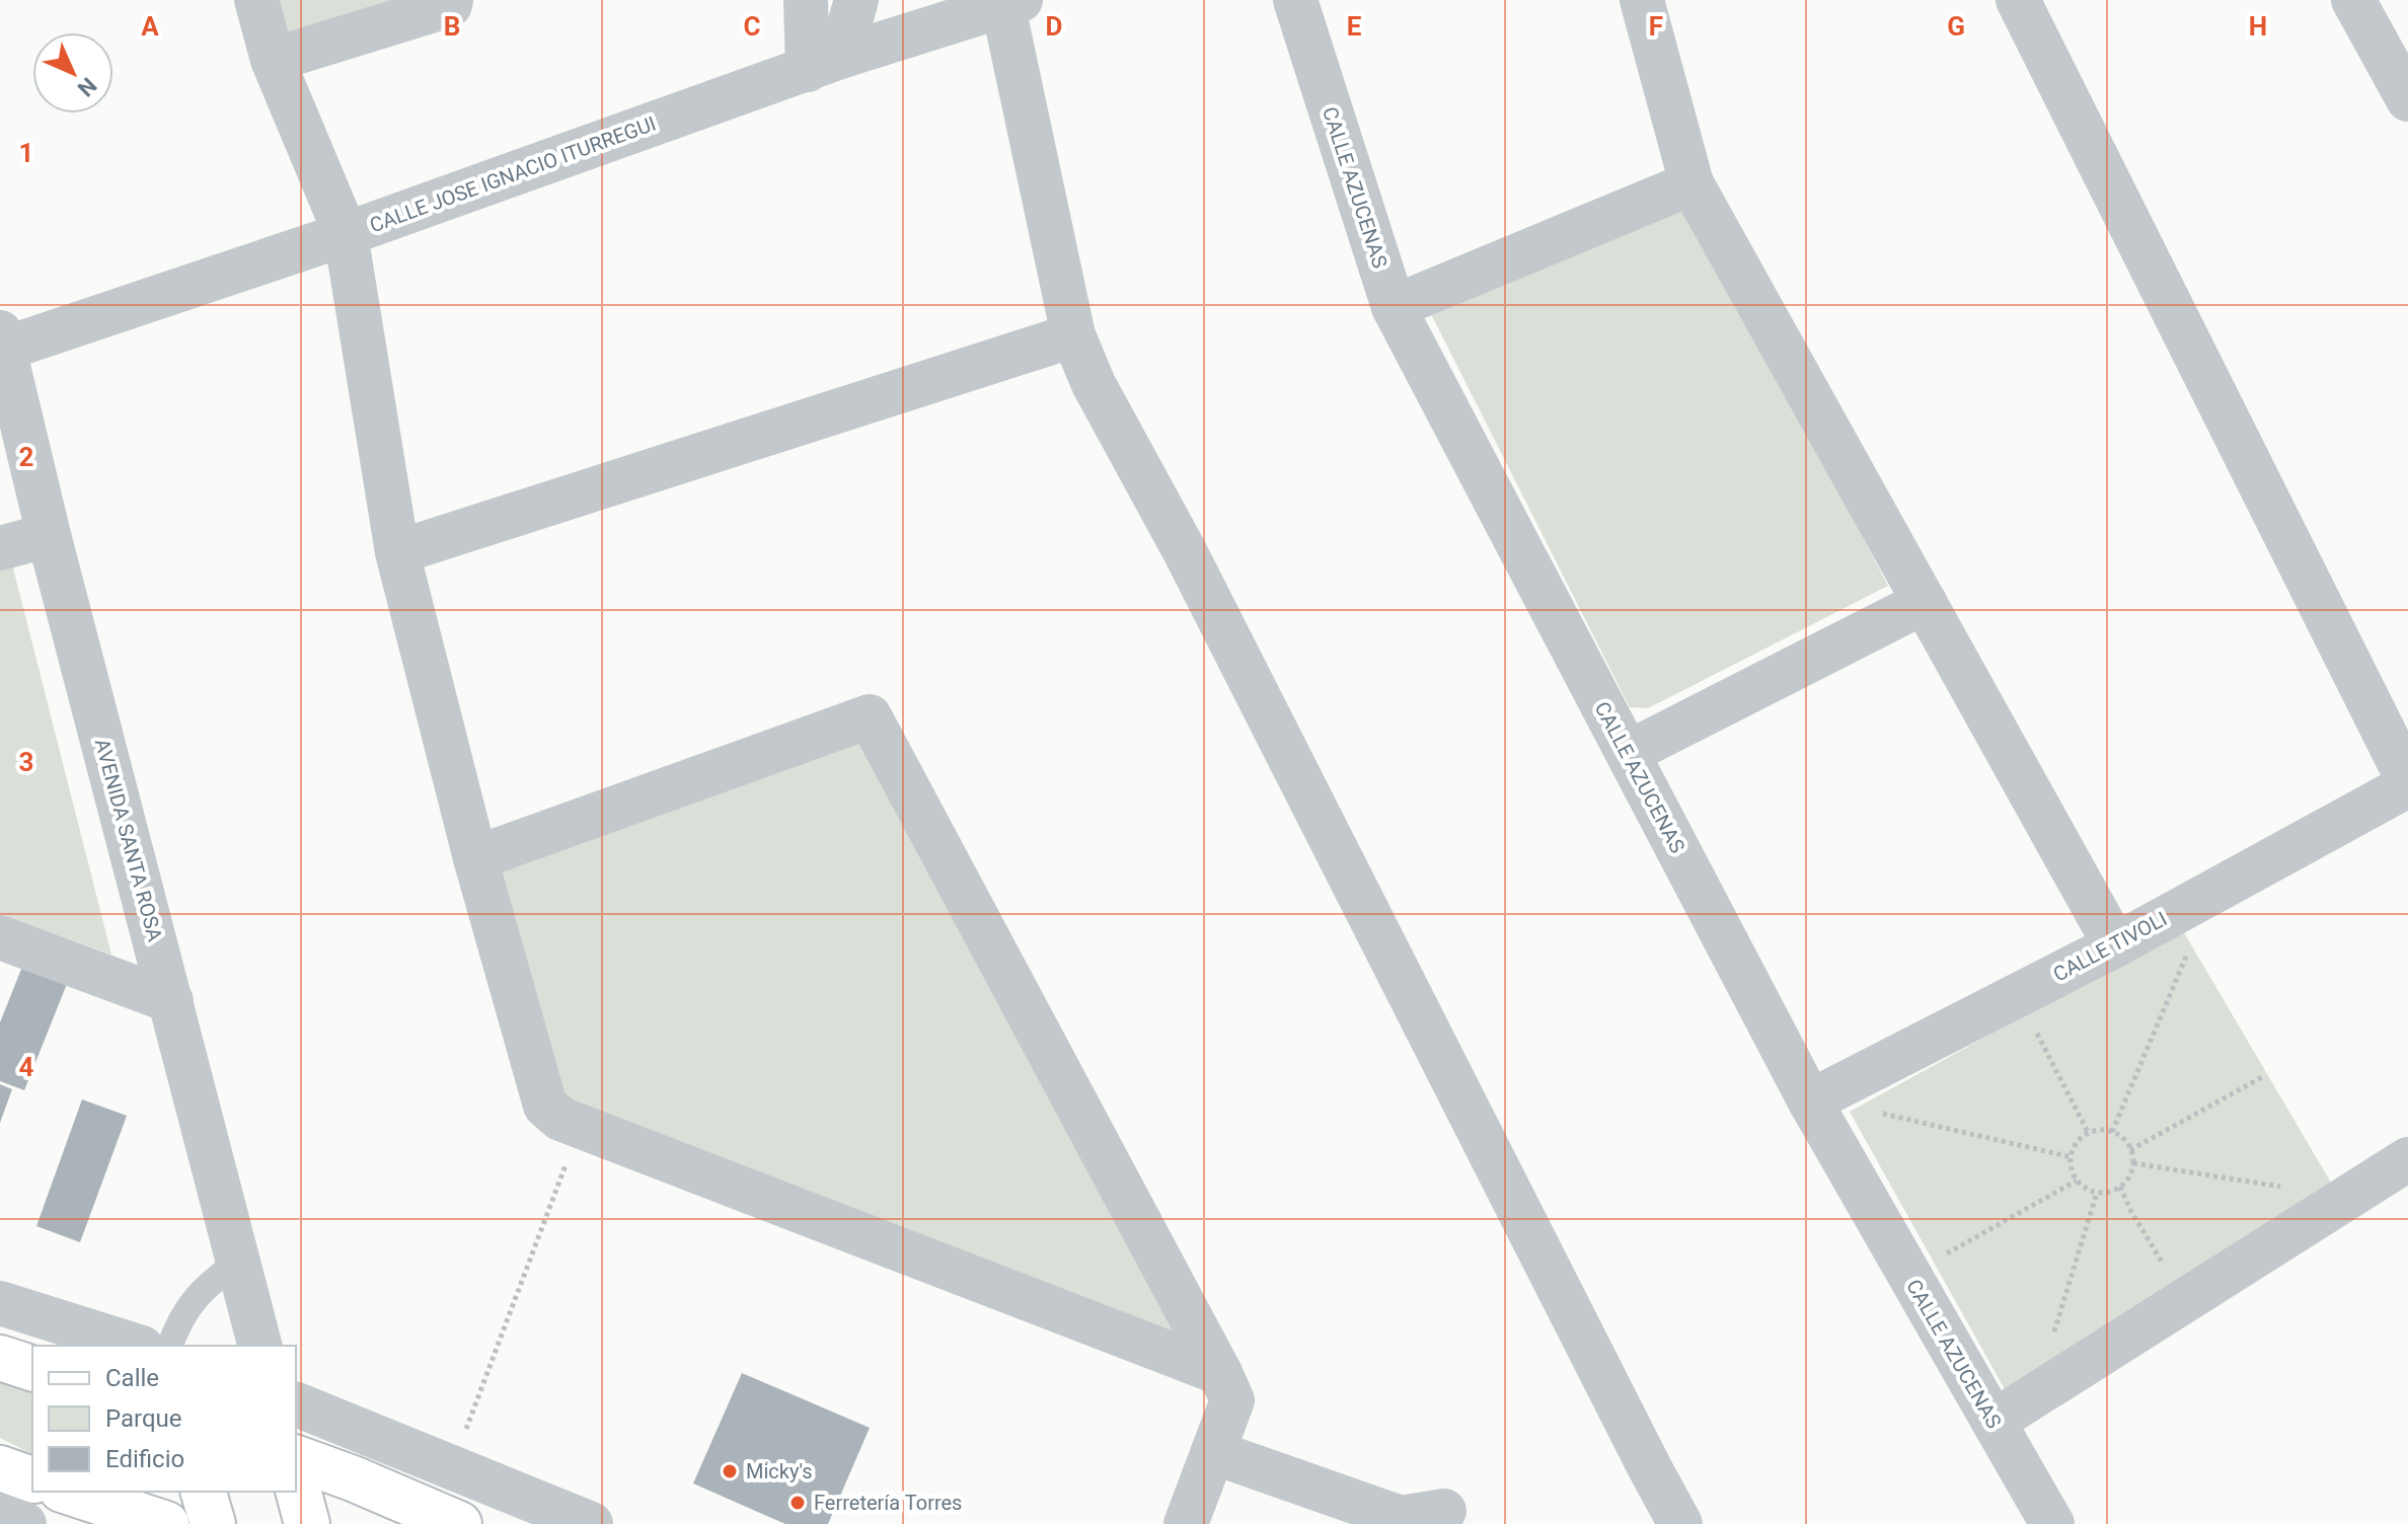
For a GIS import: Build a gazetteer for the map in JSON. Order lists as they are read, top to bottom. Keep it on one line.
{"streets":{"street":["CALLE JOSE IGNACIO ITURREGUI","CALLE AZUCENAS","AVENIDA SANTA ROSA","CALLE TIVOLI"]},"crossings":[["CALLE JOSE IGNACIO ITURREGUI","AVENIDA SANTA ROSA"],["CALLE AZUCENAS","CALLE TIVOLI"]],"places":["Micky's","Ferretería Torres"],"legend":["Calle","Parque","Edificio"],"north":"bottom right","grid":{"columns":["A","B","C","D","E","F","G","H"],"rows":["1","2","3","4"]}}
